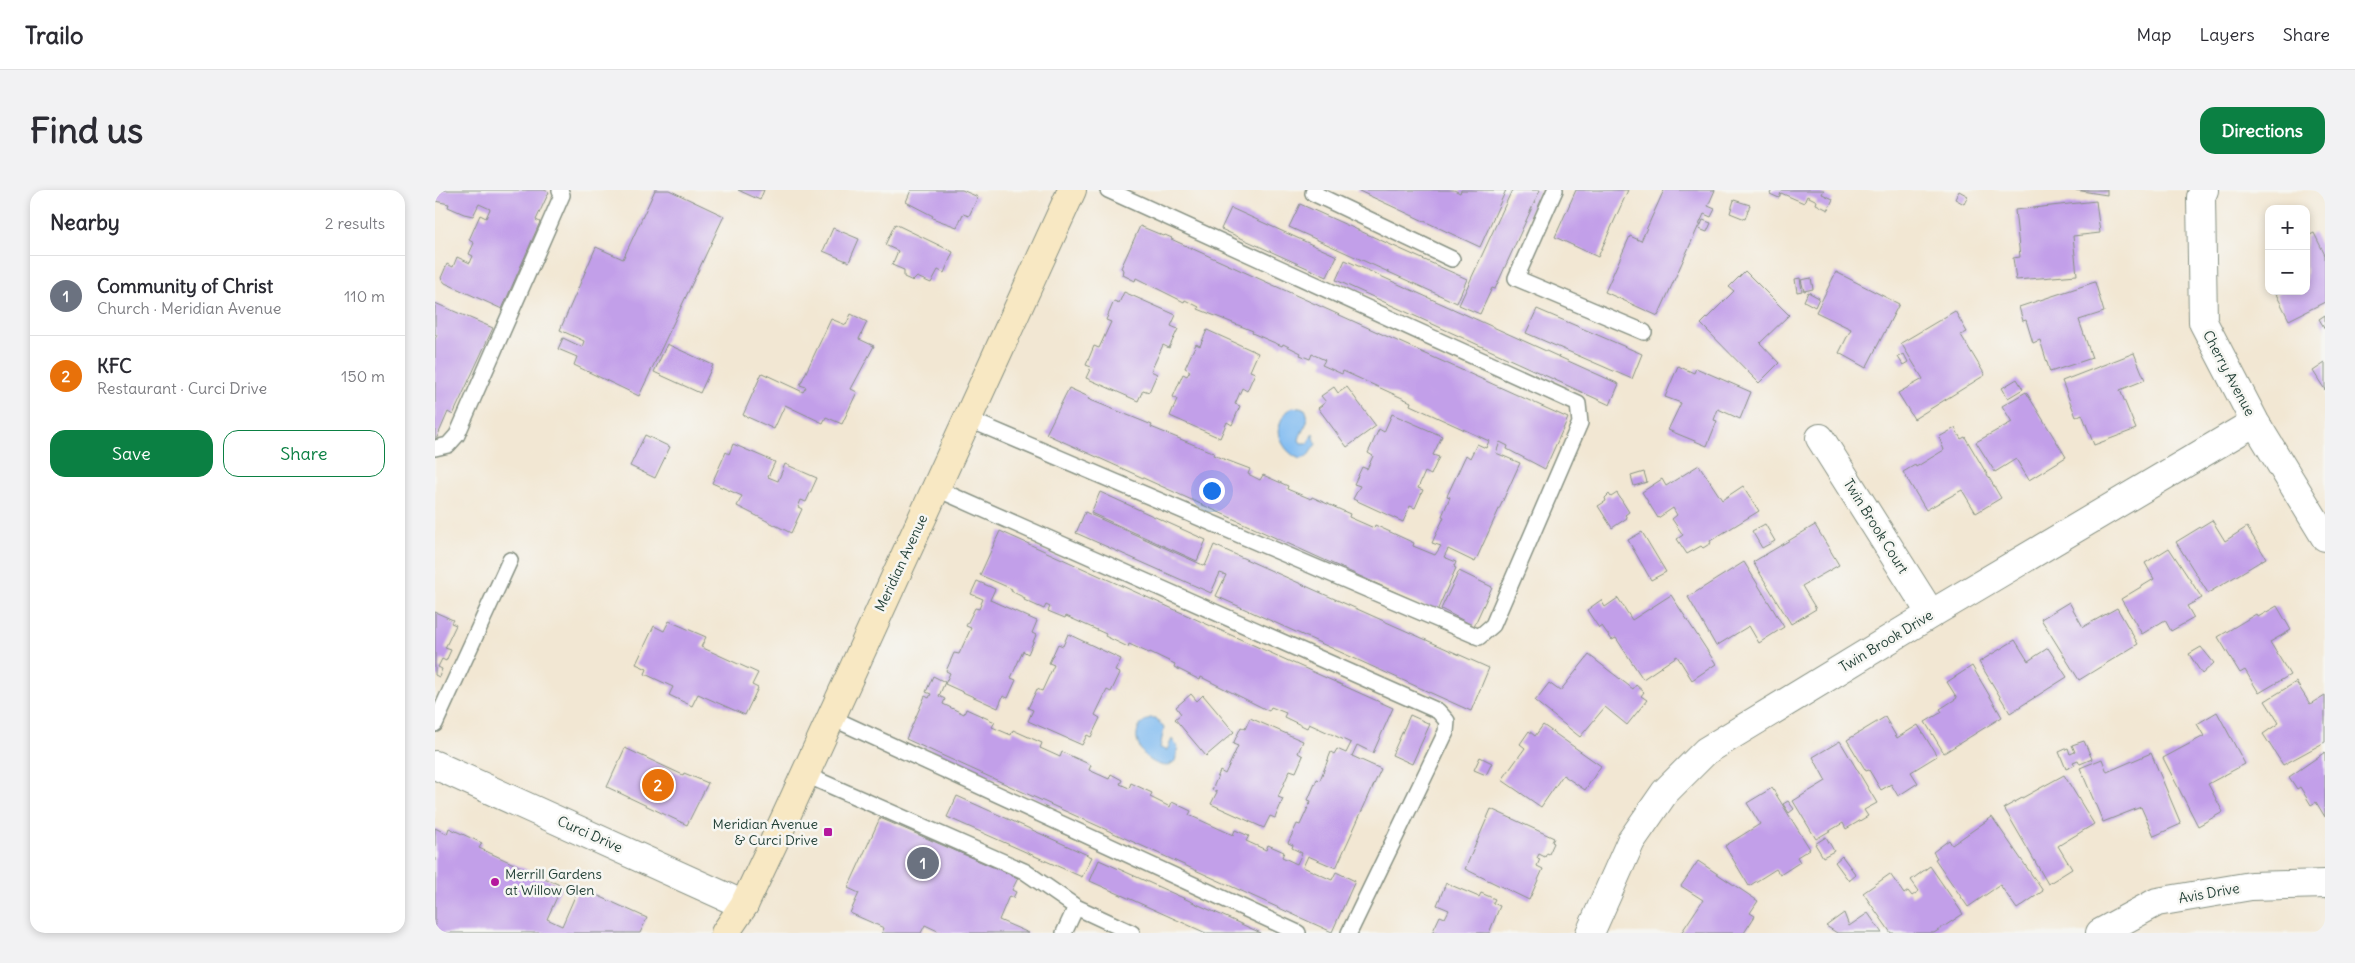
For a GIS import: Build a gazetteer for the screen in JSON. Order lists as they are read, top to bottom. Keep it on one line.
{"streets":{"main road":["Meridian Avenue"],"street":["Cherry Avenue","Twin Brook Court","Twin Brook Drive","Curci Drive","Avis Drive"]},"crossings":[["Cherry Avenue","Twin Brook Drive"],["Twin Brook Court","Twin Brook Drive"],["Meridian Avenue","Curci Drive"]],"places":{"transit":["Meridian Avenue & Curci Drive"],"other":["Merrill Gardens at Willow Glen"]},"page":{"header":"Trailo","nav":["Map","Layers","Share"],"buttons":["Directions",["Save","Share"]],"title":"Find us","heading":["Nearby","2 results"],"map_buttons":["+","−"],"list":[{"mark":"1","name":"Community of Christ","note":"Church · Meridian Avenue","value":"110 m"},{"mark":"2","name":"KFC","note":"Restaurant · Curci Drive","value":"150 m"}],"pins":["2","1"]}}
